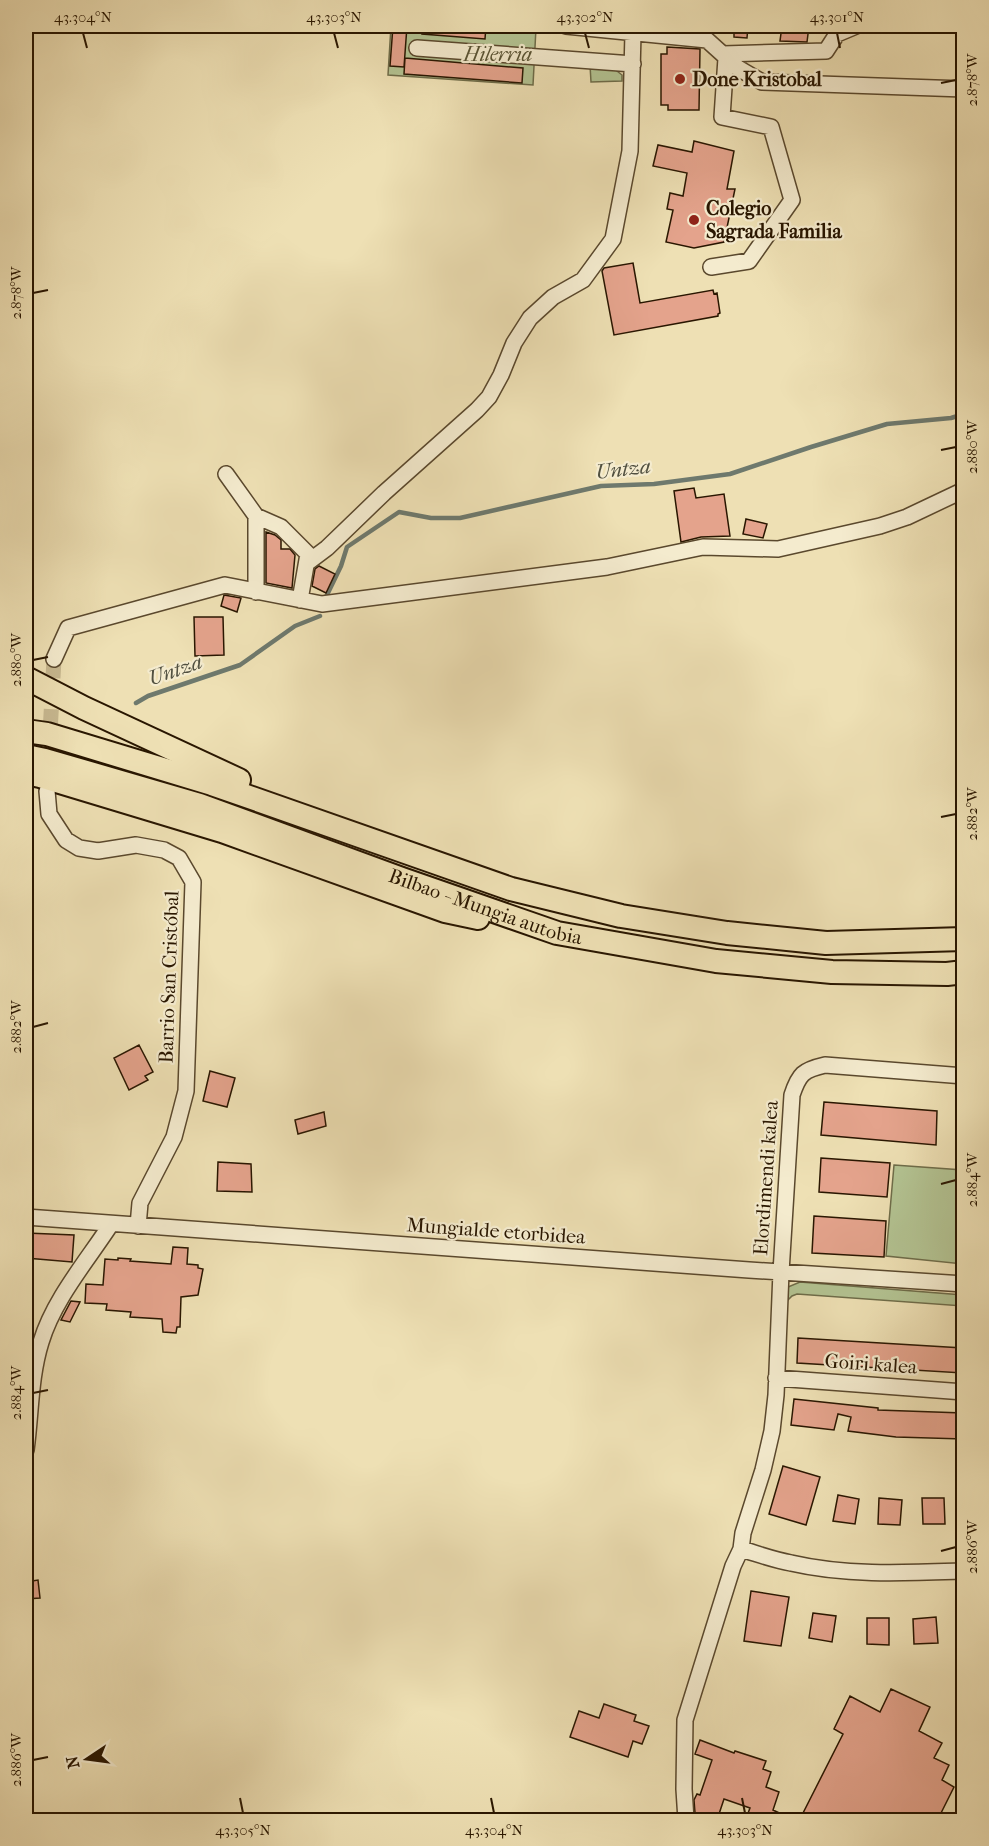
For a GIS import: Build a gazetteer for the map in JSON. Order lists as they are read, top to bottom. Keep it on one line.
{"streets":{"highway":["Bilbao - Mungia autobia"],"street":["Barrio San Cristóbal","Elordimendi kalea","Mungialde etorbidea","Goiri kalea"]},"crossings":[["Barrio San Cristóbal","Mungialde etorbidea"],["Elordimendi kalea","Mungialde etorbidea"],["Elordimendi kalea","Goiri kalea"]],"water":["Untza"],"parks":["Hilerria"],"places":["Done Kristobal","Colegio Sagrada Familia"],"north":"left","coordinates":["43.304°N","43.303°N","43.302°N","43.301°N","2.878°W","2.880°W","2.882°W","2.884°W","2.886°W","43.305°N"]}
